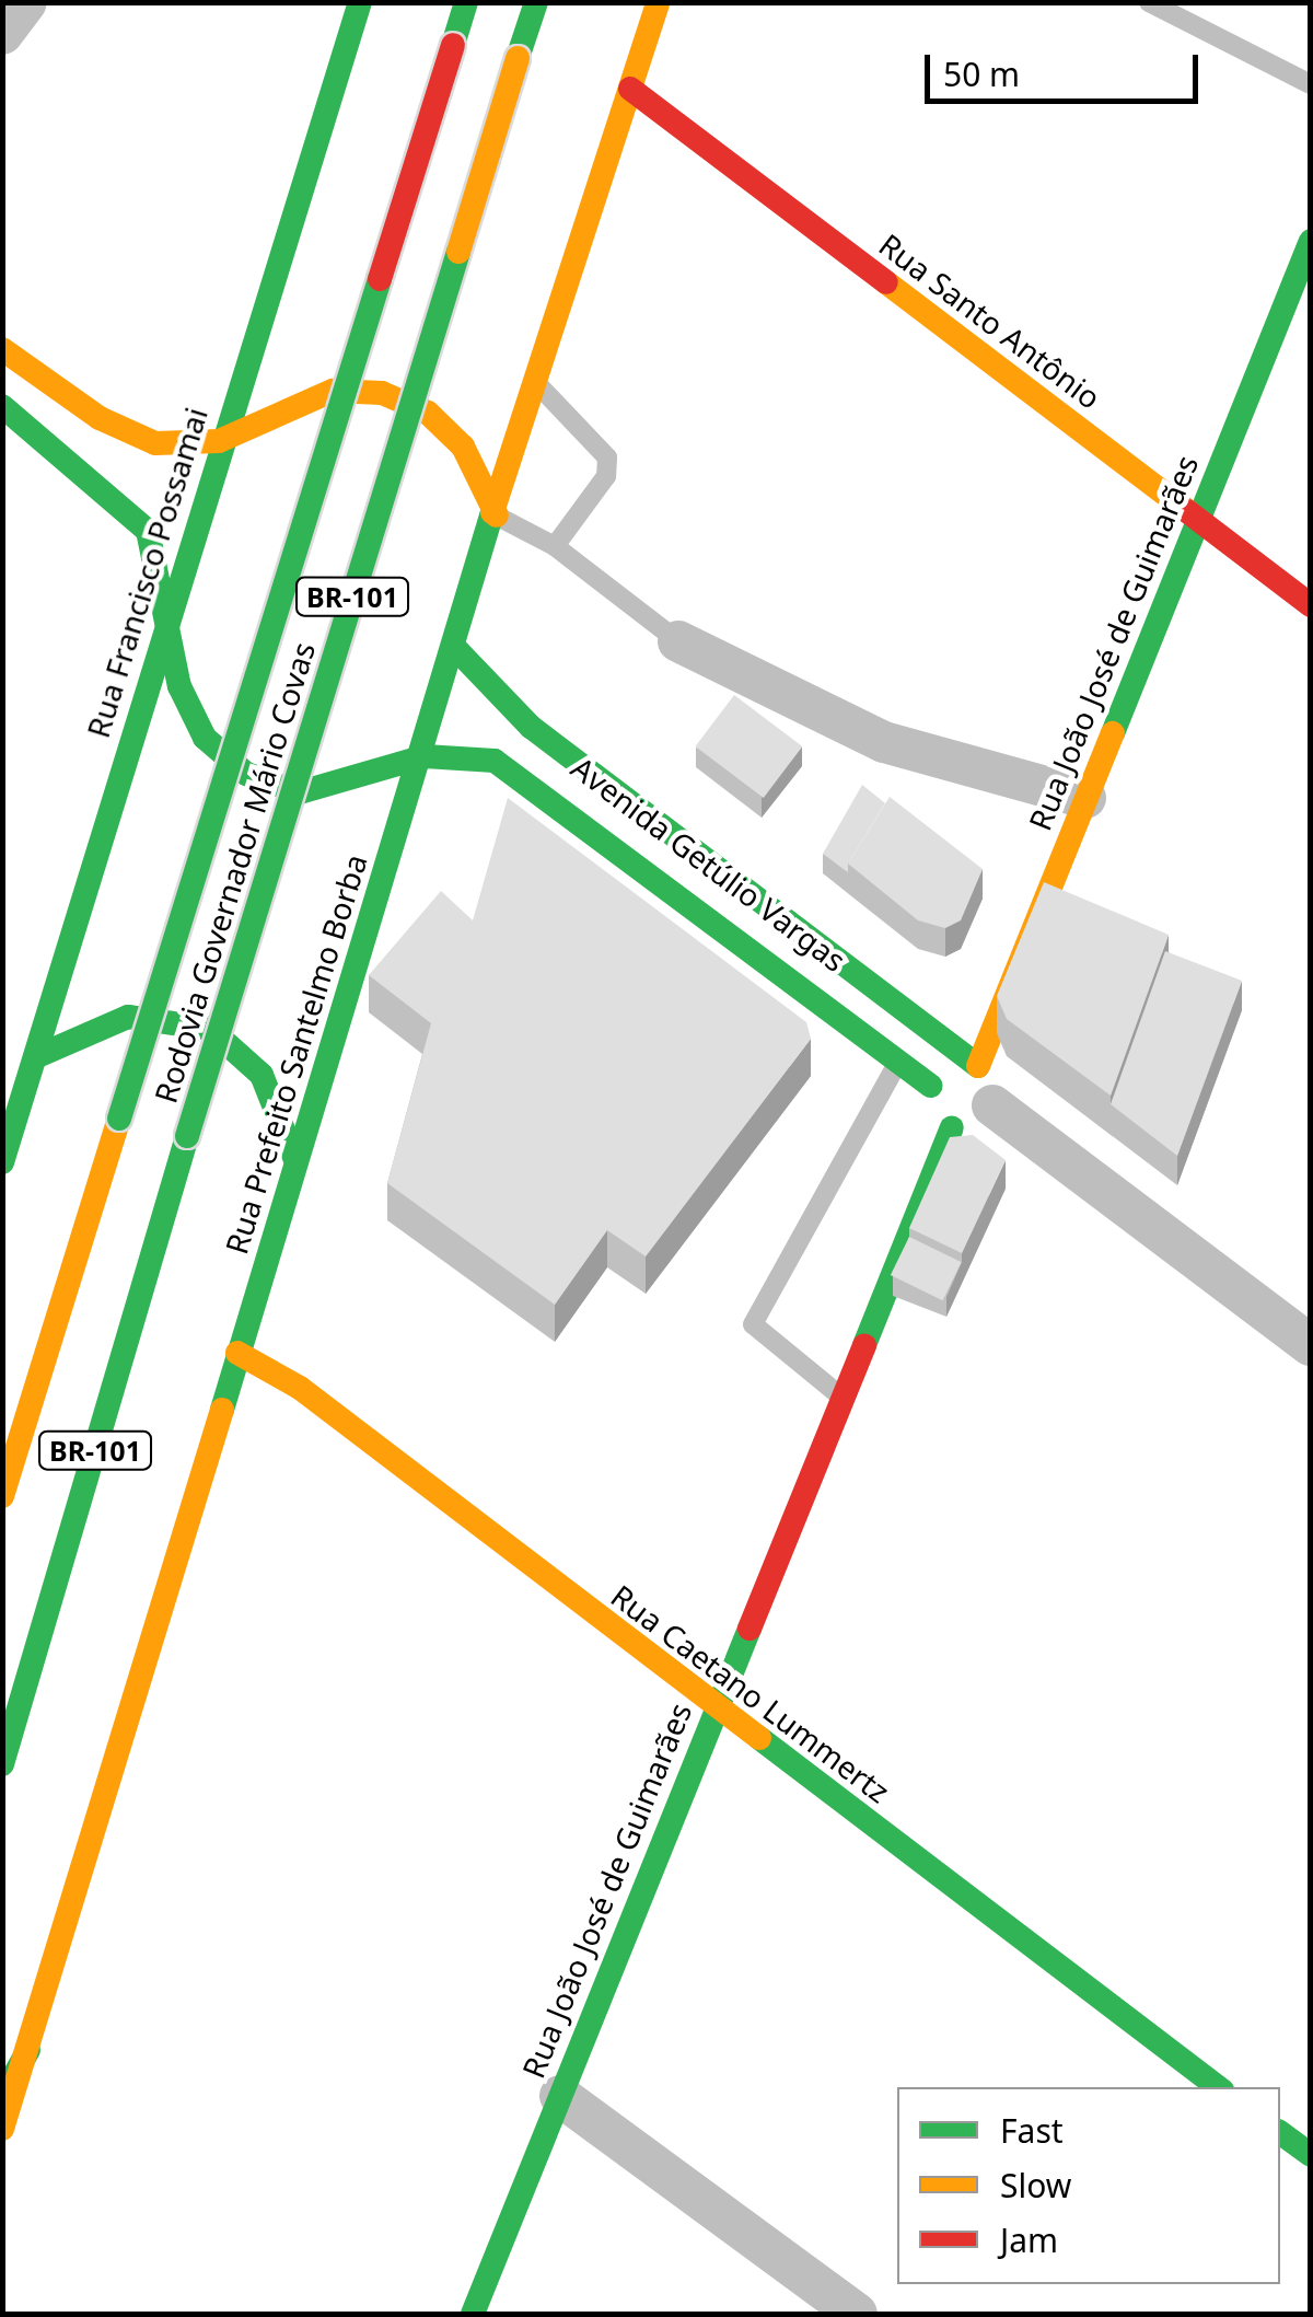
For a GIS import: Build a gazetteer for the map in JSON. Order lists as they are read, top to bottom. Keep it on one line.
{"streets":{"main road":["Rua Santo Antônio","Rua Francisco Possamai","BR-101","Rua João José de Guimarães","Avenida Getúlio Vargas","Rodovia Governador Mário Covas","Rua Prefeito Santelmo Borba","Rua Caetano Lummertz"]},"crossings":[["Rua Santo Antônio","Rua João José de Guimarães"],["Rua Santo Antônio","Rua Prefeito Santelmo Borba"],["Rua Francisco Possamai","Avenida Getúlio Vargas"],["Rua Francisco Possamai","Rua Prefeito Santelmo Borba"],["Rua João José de Guimarães","Avenida Getúlio Vargas"],["Rua João José de Guimarães","Rua Caetano Lummertz"],["Avenida Getúlio Vargas","Rua Prefeito Santelmo Borba"],["Rua Prefeito Santelmo Borba","Rua Caetano Lummertz"]],"legend":["Fast","Slow","Jam"],"scale_bar":"50 m"}
